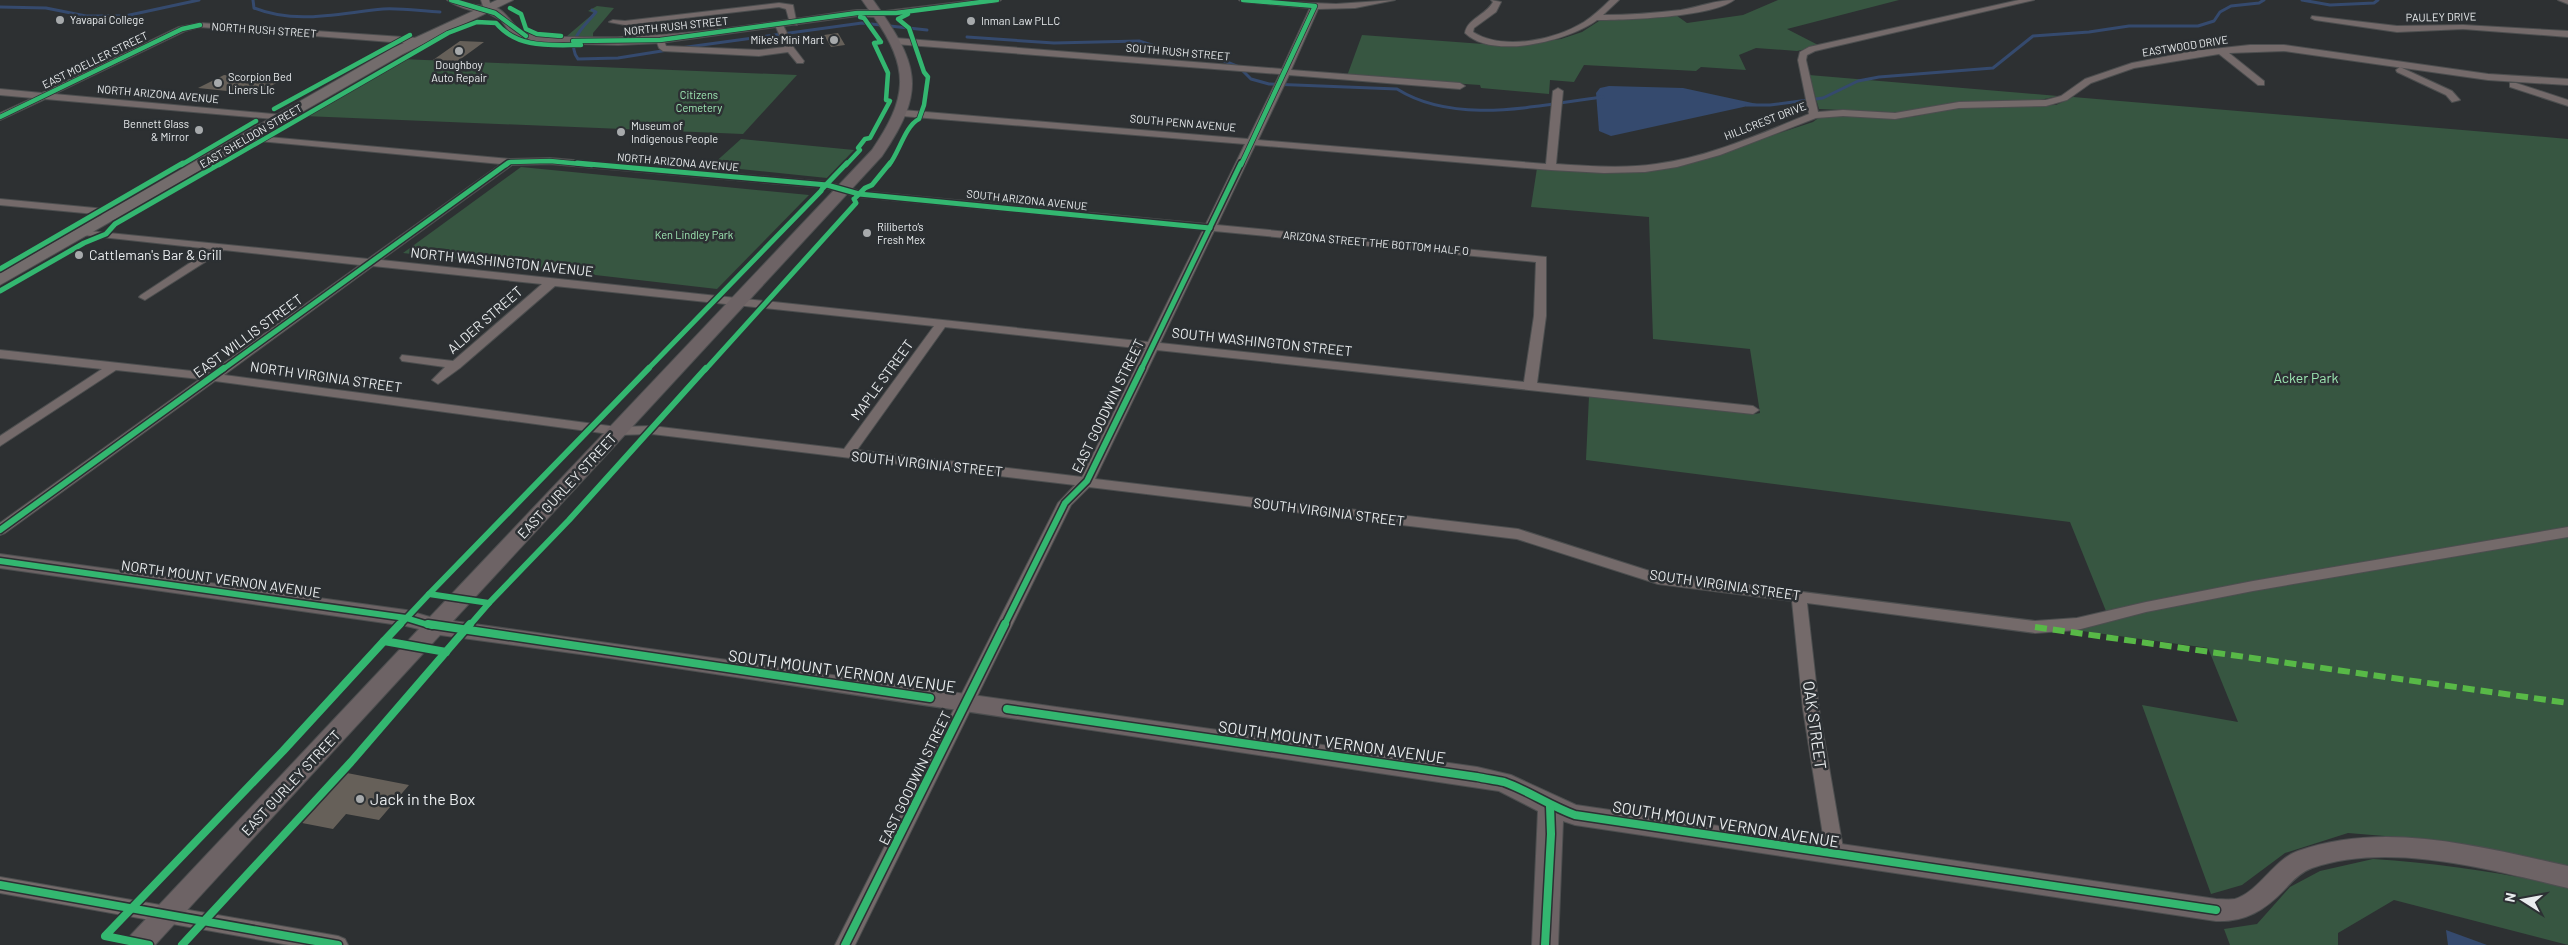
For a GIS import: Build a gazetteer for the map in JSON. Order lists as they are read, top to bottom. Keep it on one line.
{"streets":{"main road":["EAST SHELDON STREET"],"street":["PAULEY DRIVE","NORTH RUSH STREET","EASTWOOD DRIVE","SOUTH RUSH STREET","EAST MOELLER STREET","NORTH ARIZONA AVENUE","HILLCREST DRIVE","SOUTH PENN AVENUE","SOUTH ARIZONA AVENUE","ARIZONA STREET THE BOTTOM HALF O","NORTH WASHINGTON AVENUE","ALDER STREET","EAST WILLIS STREET","SOUTH WASHINGTON STREET","NORTH VIRGINIA STREET","MAPLE STREET","EAST GOODWIN STREET","SOUTH VIRGINIA STREET","EAST GURLEY STREET","NORTH MOUNT VERNON AVENUE","SOUTH MOUNT VERNON AVENUE","OAK STREET"]},"crossings":[["NORTH RUSH STREET","EAST MOELLER STREET"],["NORTH RUSH STREET","EAST SHELDON STREET"],["NORTH RUSH STREET","EAST GURLEY STREET"],["EASTWOOD DRIVE","HILLCREST DRIVE"],["SOUTH RUSH STREET","EAST GOODWIN STREET"],["SOUTH RUSH STREET","EAST GURLEY STREET"],["EAST MOELLER STREET","NORTH ARIZONA AVENUE"],["NORTH ARIZONA AVENUE","EAST SHELDON STREET"],["NORTH ARIZONA AVENUE","SOUTH ARIZONA AVENUE"],["NORTH ARIZONA AVENUE","EAST WILLIS STREET"],["NORTH ARIZONA AVENUE","EAST GURLEY STREET"],["HILLCREST DRIVE","SOUTH PENN AVENUE"],["SOUTH PENN AVENUE","EAST GOODWIN STREET"],["SOUTH PENN AVENUE","EAST GURLEY STREET"],["EAST SHELDON STREET","NORTH WASHINGTON AVENUE"],["SOUTH ARIZONA AVENUE","ARIZONA STREET THE BOTTOM HALF O"],["SOUTH ARIZONA AVENUE","EAST GOODWIN STREET"],["SOUTH ARIZONA AVENUE","EAST GURLEY STREET"],["ARIZONA STREET THE BOTTOM HALF O","SOUTH WASHINGTON STREET"],["ARIZONA STREET THE BOTTOM HALF O","EAST GOODWIN STREET"],["NORTH WASHINGTON AVENUE","ALDER STREET"],["NORTH WASHINGTON AVENUE","EAST WILLIS STREET"],["NORTH WASHINGTON AVENUE","SOUTH WASHINGTON STREET"],["NORTH WASHINGTON AVENUE","EAST GURLEY STREET"],["EAST WILLIS STREET","NORTH VIRGINIA STREET"],["SOUTH WASHINGTON STREET","MAPLE STREET"],["SOUTH WASHINGTON STREET","EAST GOODWIN STREET"],["SOUTH WASHINGTON STREET","EAST GURLEY STREET"],["NORTH VIRGINIA STREET","SOUTH VIRGINIA STREET"],["NORTH VIRGINIA STREET","EAST GURLEY STREET"],["MAPLE STREET","SOUTH VIRGINIA STREET"],["EAST GOODWIN STREET","SOUTH VIRGINIA STREET"],["EAST GOODWIN STREET","SOUTH MOUNT VERNON AVENUE"],["SOUTH VIRGINIA STREET","EAST GURLEY STREET"],["SOUTH VIRGINIA STREET","OAK STREET"],["EAST GURLEY STREET","NORTH MOUNT VERNON AVENUE"],["EAST GURLEY STREET","SOUTH MOUNT VERNON AVENUE"],["NORTH MOUNT VERNON AVENUE","SOUTH MOUNT VERNON AVENUE"],["SOUTH MOUNT VERNON AVENUE","OAK STREET"]],"parks":["Citizens Cemetery","Ken Lindley Park","Acker Park"],"places":["Yavapai College","Inman Law PLLC","Mike's Mini Mart","Doughboy Auto Repair","Scorpion Bed Liners Llc","Bennett Glass & Mirror","Museum of Indigenous People","Riliberto’s Fresh Mex","Cattleman's Bar & Grill","Jack in the Box"],"north":"left"}
